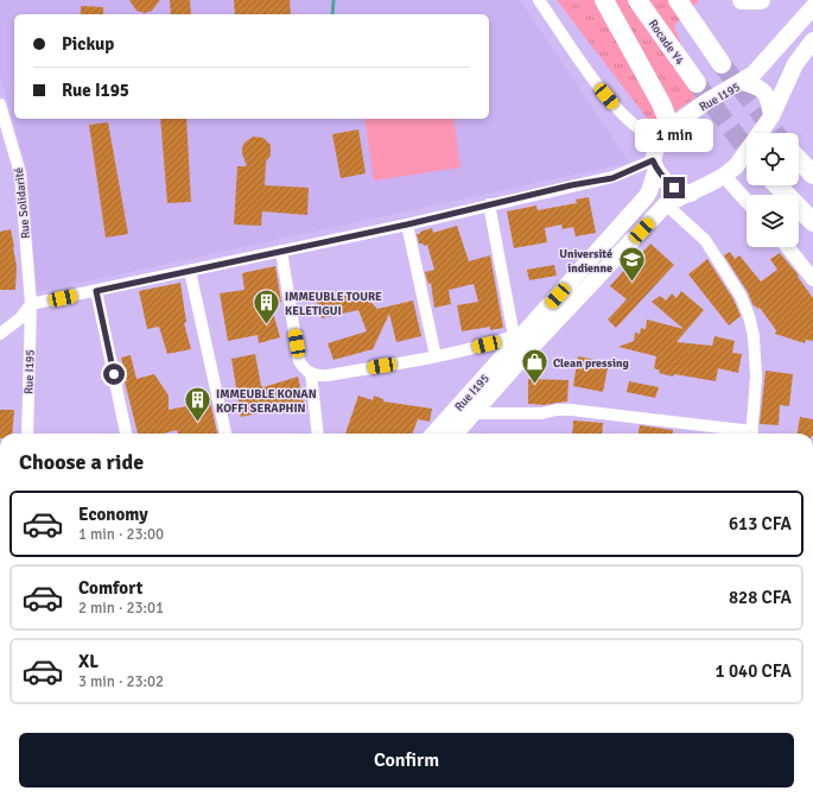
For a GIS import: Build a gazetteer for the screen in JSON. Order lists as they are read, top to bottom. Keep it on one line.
{"streets":{"highway":["Rocade Y4"],"main road":["Rue I195"],"street":["Rue Solidarité"]},"crossings":[["Rue I195","Rue Solidarité"]],"places":{"school or university":["Université indienne"],"building":["IMMEUBLE TOURE KELETIGUI","IMMEUBLE KONAN KOFFI SERAPHIN"],"shop":["Clean pressing"]},"page":{"banner":["Pickup","Rue I195"],"bubble":"1 min","heading":"Choose a ride","list":[{"name":"Economy","note":"1 min · 23:00","value":"613 CFA"},{"name":"Comfort","note":"2 min · 23:01","value":"828 CFA"},{"name":"XL","note":"3 min · 23:02","value":"1 040 CFA"}],"buttons":"Confirm"}}
